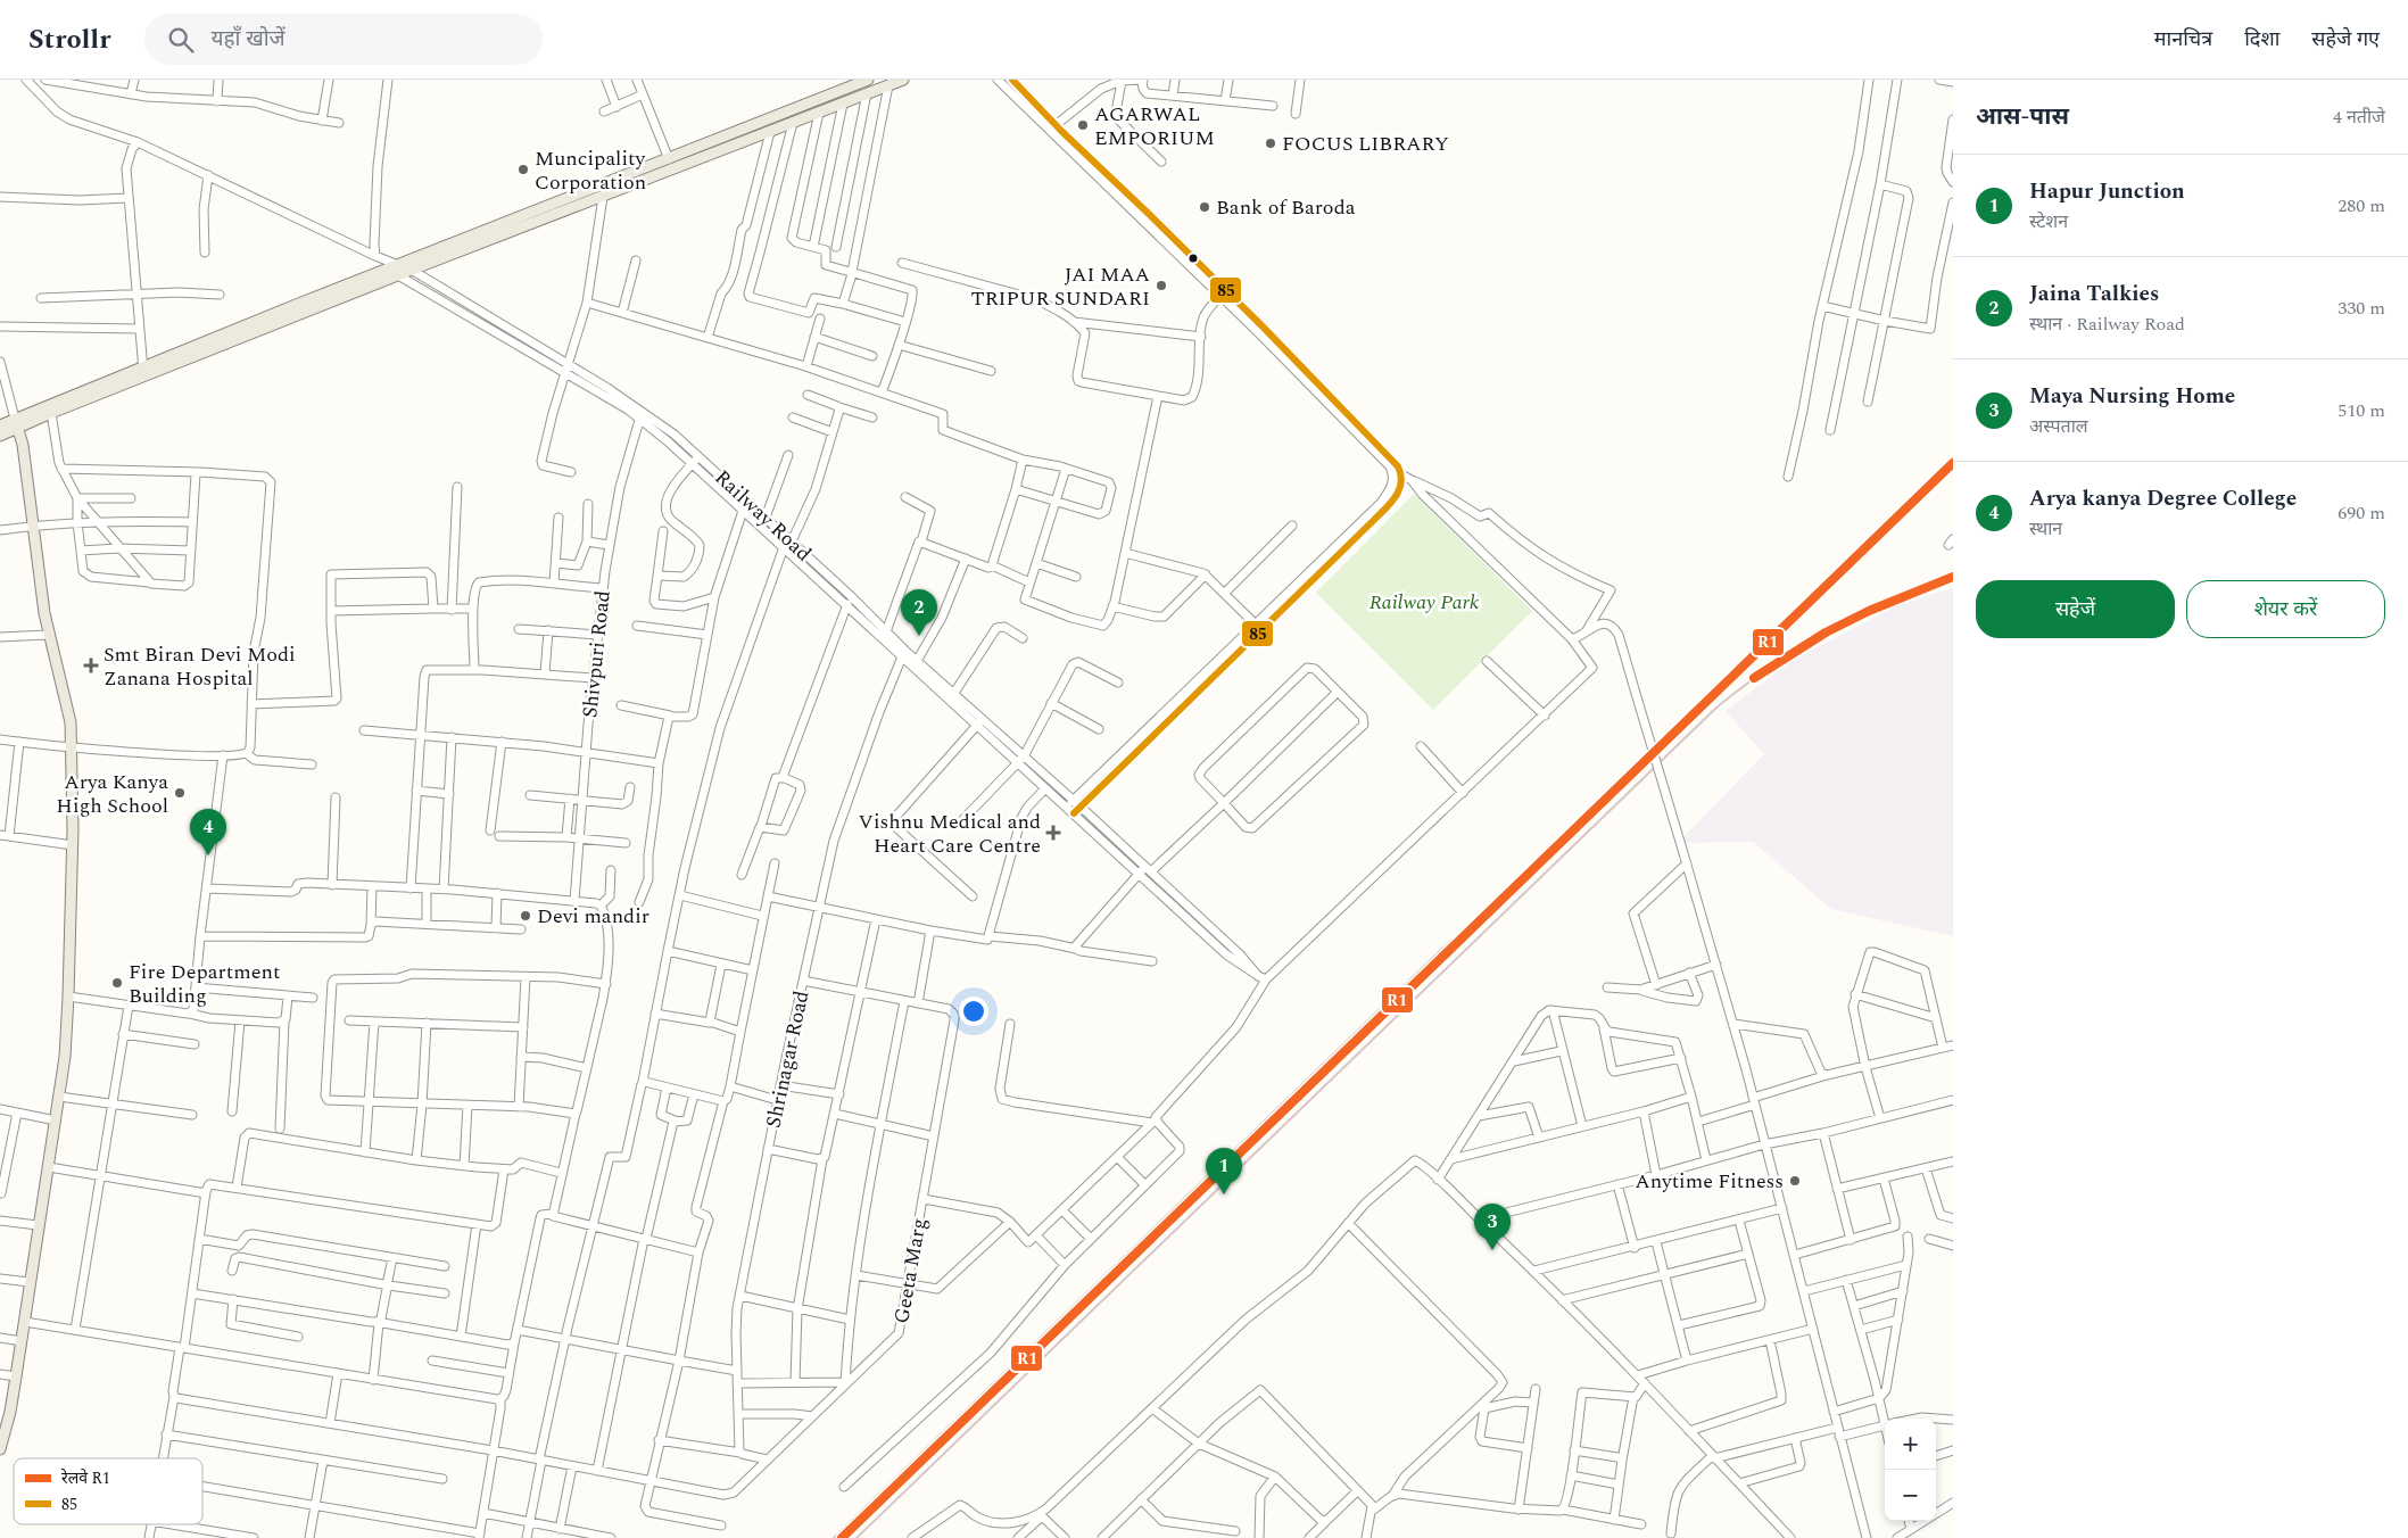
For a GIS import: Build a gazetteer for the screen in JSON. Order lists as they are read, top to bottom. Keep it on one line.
{"streets":{"street":["Railway Road","Shivpuri Road","Shrinagar Road","Geeta Marg"]},"crossings":[["Railway Road","Shivpuri Road"]],"parks":["Railway Park"],"places":{"other":["AGARWAL EMPORIUM","FOCUS LIBRARY","Muncipality Corporation","Bank of Baroda","JAI MAA TRIPUR SUNDARI","Arya Kanya High School","Devi mandir","Fire Department Building","Anytime Fitness"],"health":["Smt Biran Devi Modi Zanana Hospital","Vishnu Medical and Heart Care Centre"]},"lines":["transit line 85","rail line R1"],"legend":["रेलवे R1","85"],"page":{"header":"Strollr","search":"यहाँ खोजें","nav":["मानचित्र","दिशा","सहेजे गए"],"heading":["आस-पास","4 नतीजे"],"list":[{"mark":"1","name":"Hapur Junction","note":"स्टेशन","value":"280 m"},{"mark":"2","name":"Jaina Talkies","note":"स्थान · Railway Road","value":"330 m"},{"mark":"3","name":"Maya Nursing Home","note":"अस्पताल","value":"510 m"},{"mark":"4","name":"Arya kanya Degree College","note":"स्थान","value":"690 m"}],"buttons":["सहेजें","शेयर करें"],"pins":["2","4","1","3"],"map_buttons":["+","−"]}}
